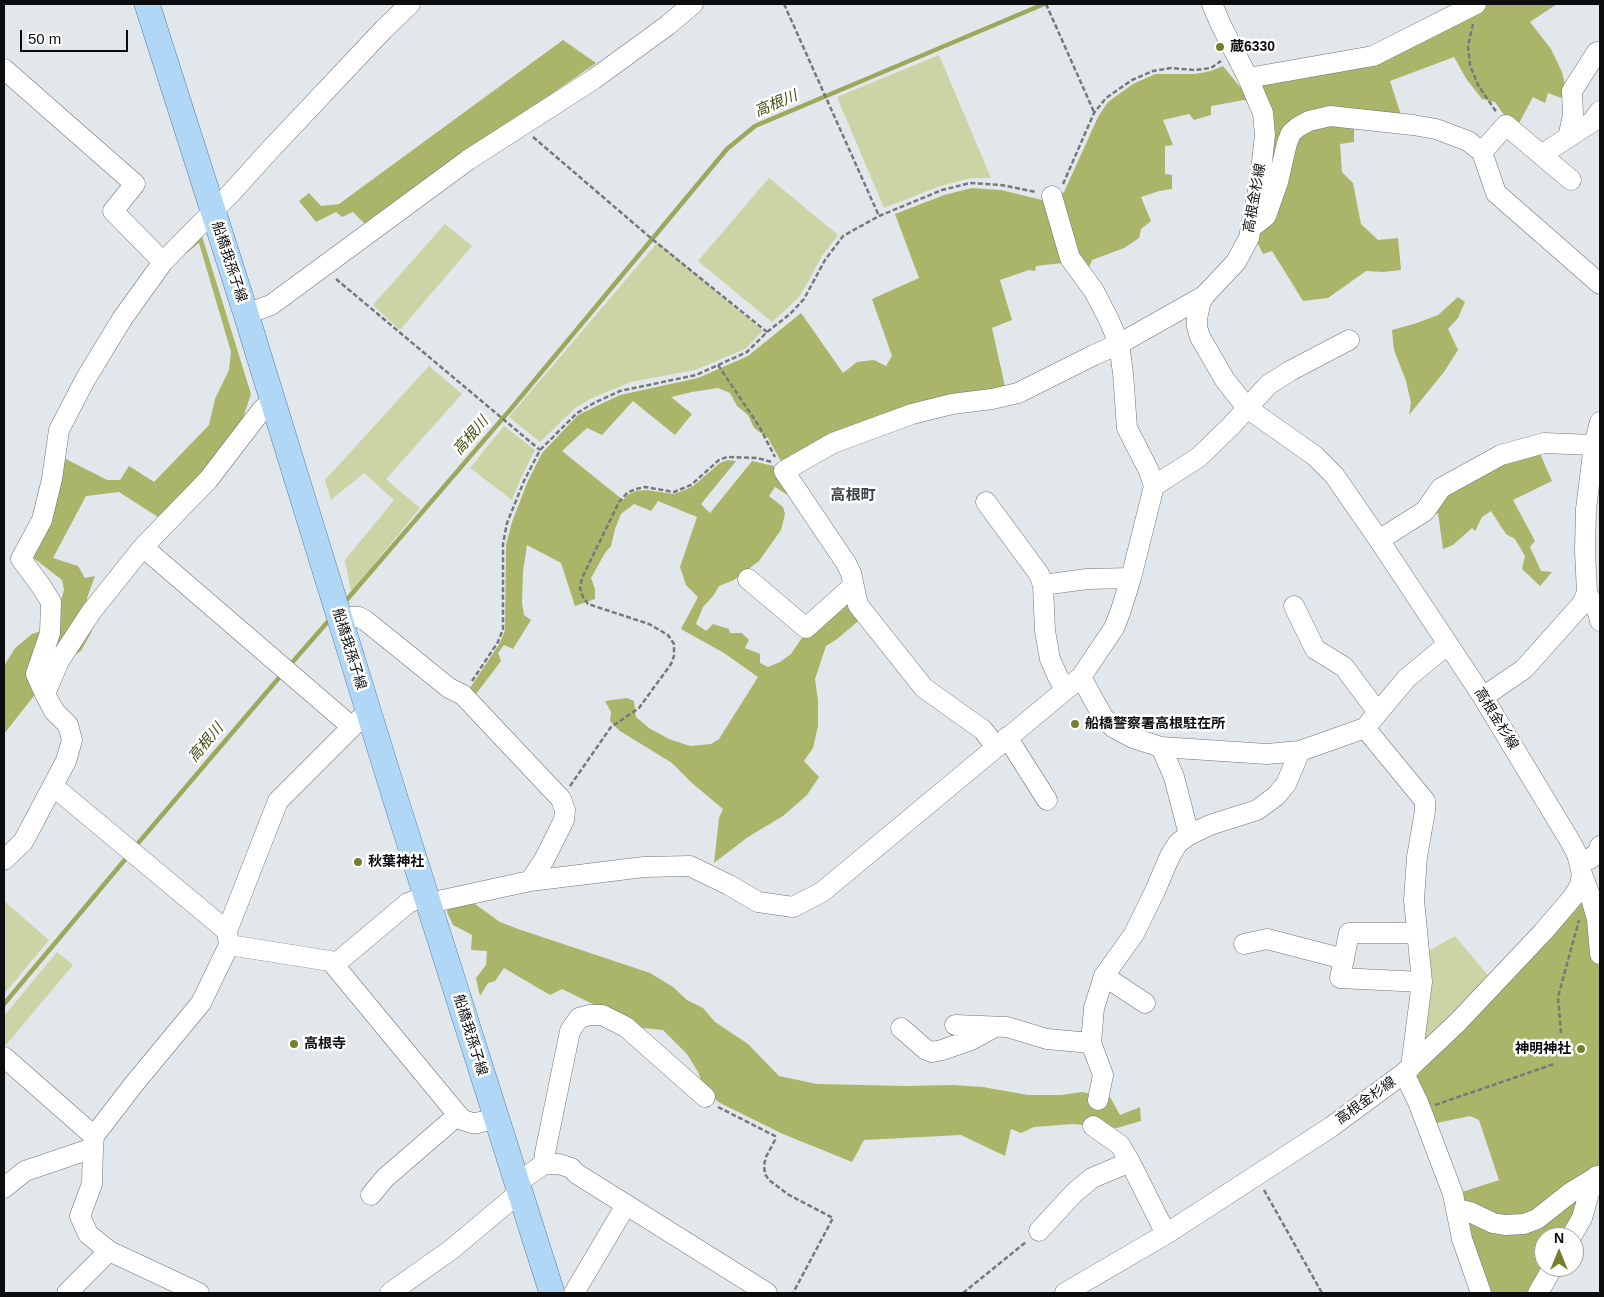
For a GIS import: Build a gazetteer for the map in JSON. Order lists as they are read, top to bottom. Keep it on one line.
{"streets":{"main road":["船橋我孫子線"],"street":["高根金杉線"]},"districts":["高根町"],"water":["高根川"],"places":["蔵6330","船橋警察署高根駐在所","秋葉神社","高根寺","神明神社"],"scale_bar":"50 m","north":"top"}
